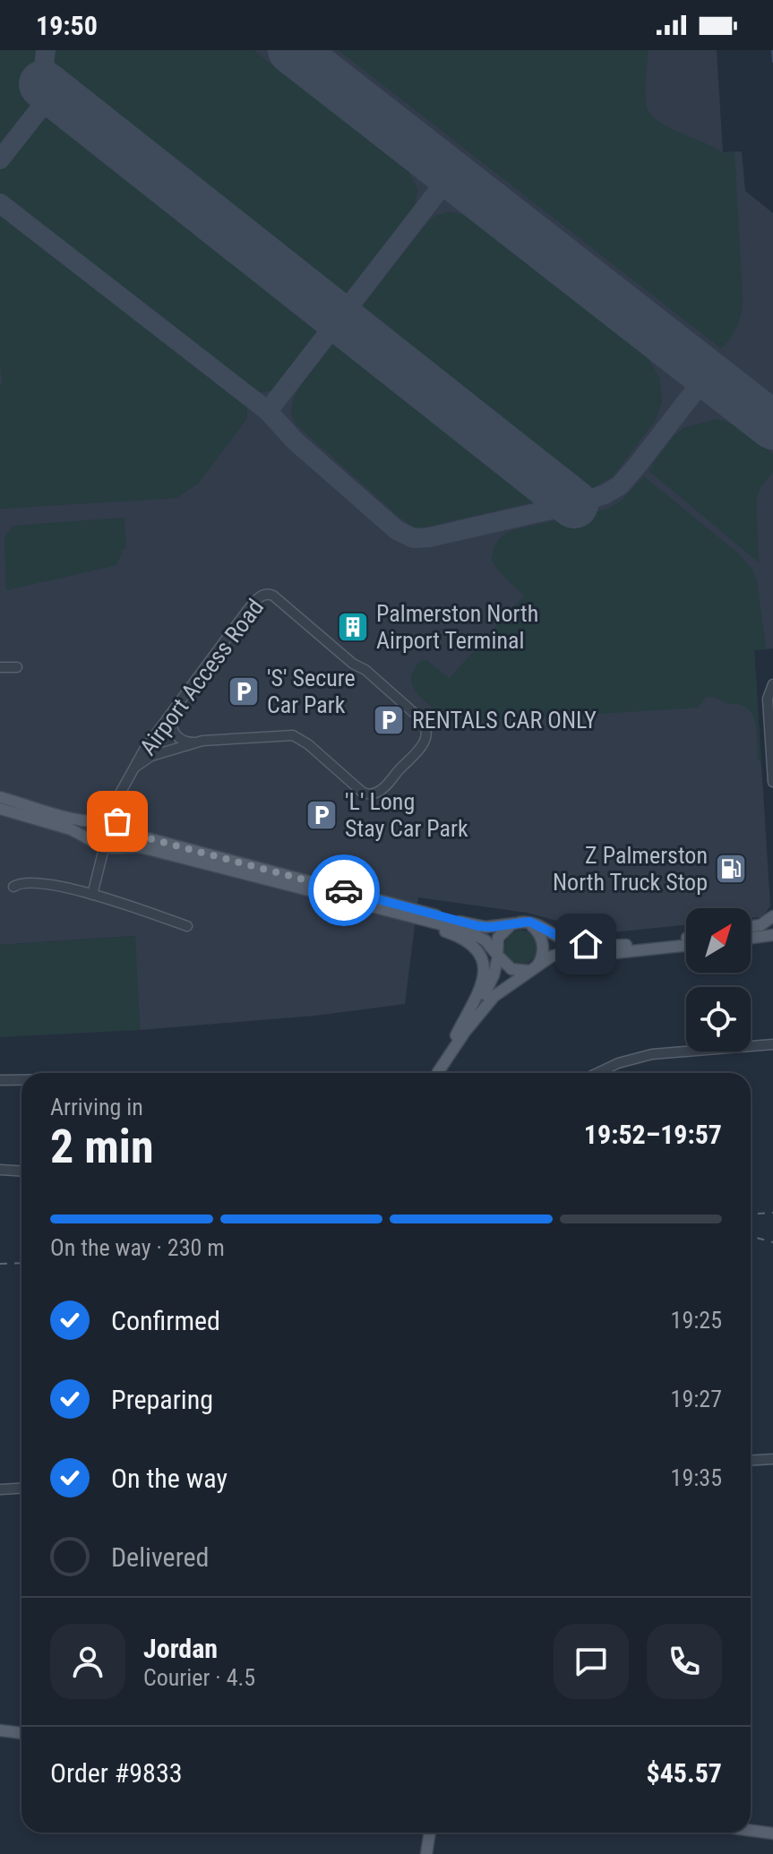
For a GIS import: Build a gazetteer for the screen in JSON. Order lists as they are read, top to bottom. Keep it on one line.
{"streets":{"street":["Airport Access Road"]},"places":{"building":["Palmerston North Airport Terminal"],"parking":["'S' Secure Car Park","RENTALS CAR ONLY","'L' Long Stay Car Park"],"fuel station":["Z Palmerston North Truck Stop"]},"north":"top right","page":{"status":"19:50","heading":["2 min","Arriving in","19:52–19:57"],"panel":["Jordan","Courier · 4.5","Order #9833","$45.57"],"bar":"On the way · 230 m","list":[["Confirmed","19:25"],["Preparing","19:27"],["On the way","19:35"],"Delivered"]}}
